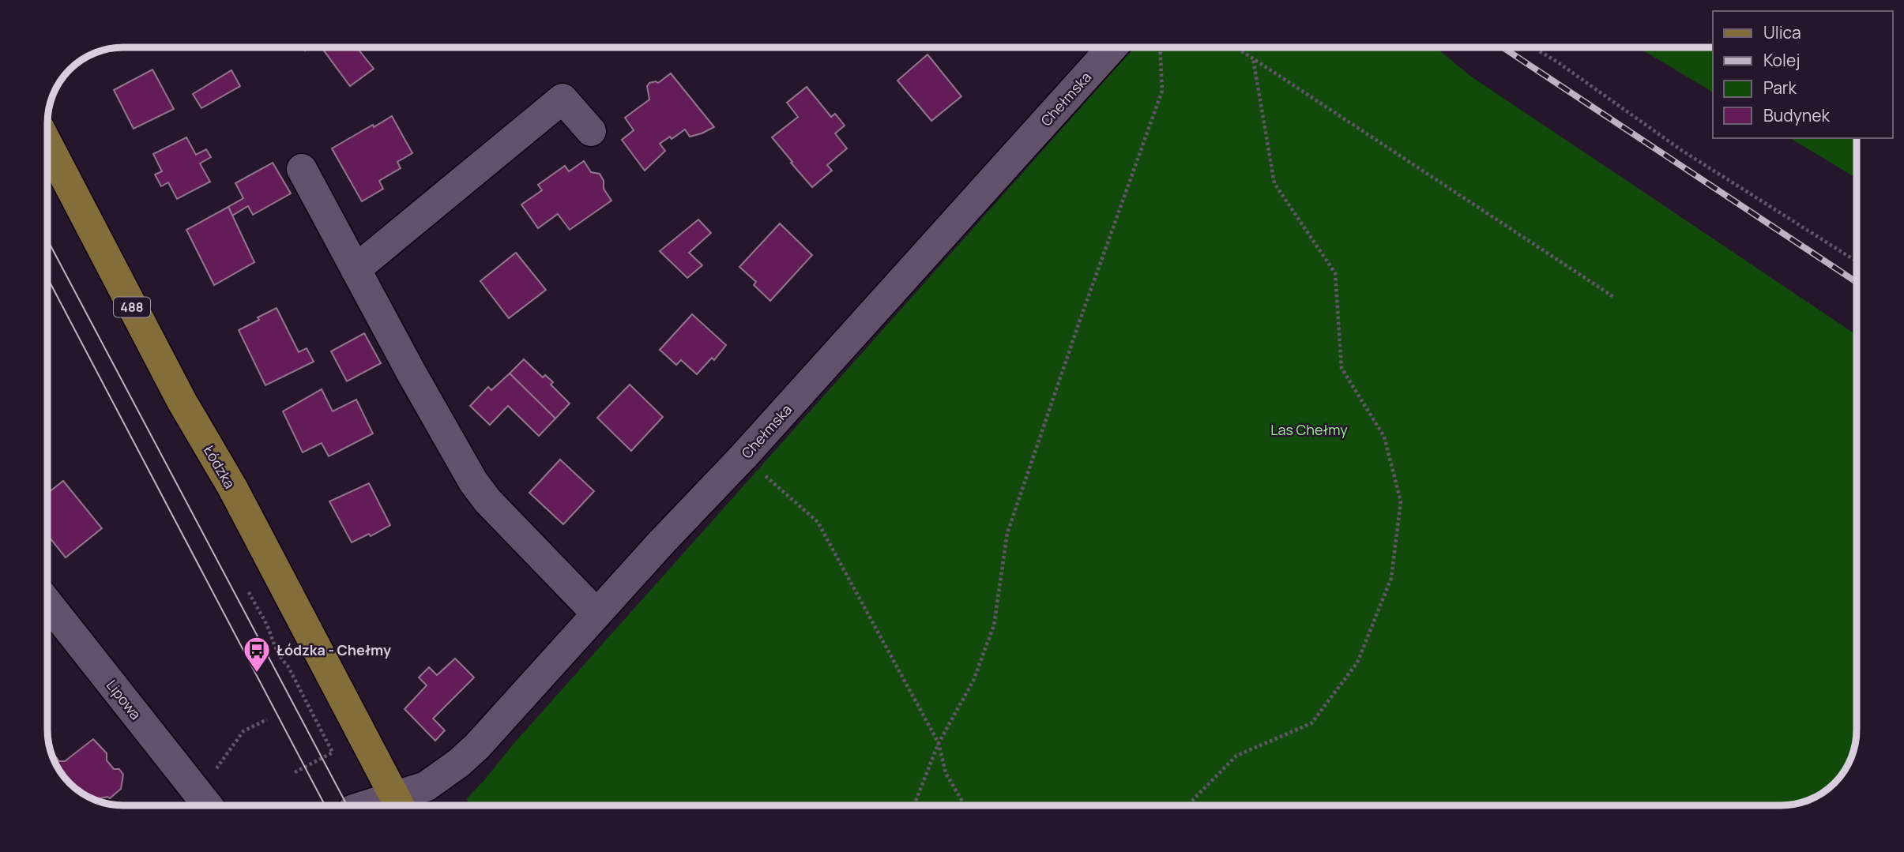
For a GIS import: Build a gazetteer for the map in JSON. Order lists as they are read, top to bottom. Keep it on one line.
{"streets":{"main road":["488","Łódzka"],"street":["Chełmska","Lipowa"]},"crossings":[["Chełmska","Łódzka"]],"parks":["Las Chełmy"],"places":{"bus stop":["Łódzka - Chełmy"]},"legend":["Ulica","Kolej","Park","Budynek"]}
